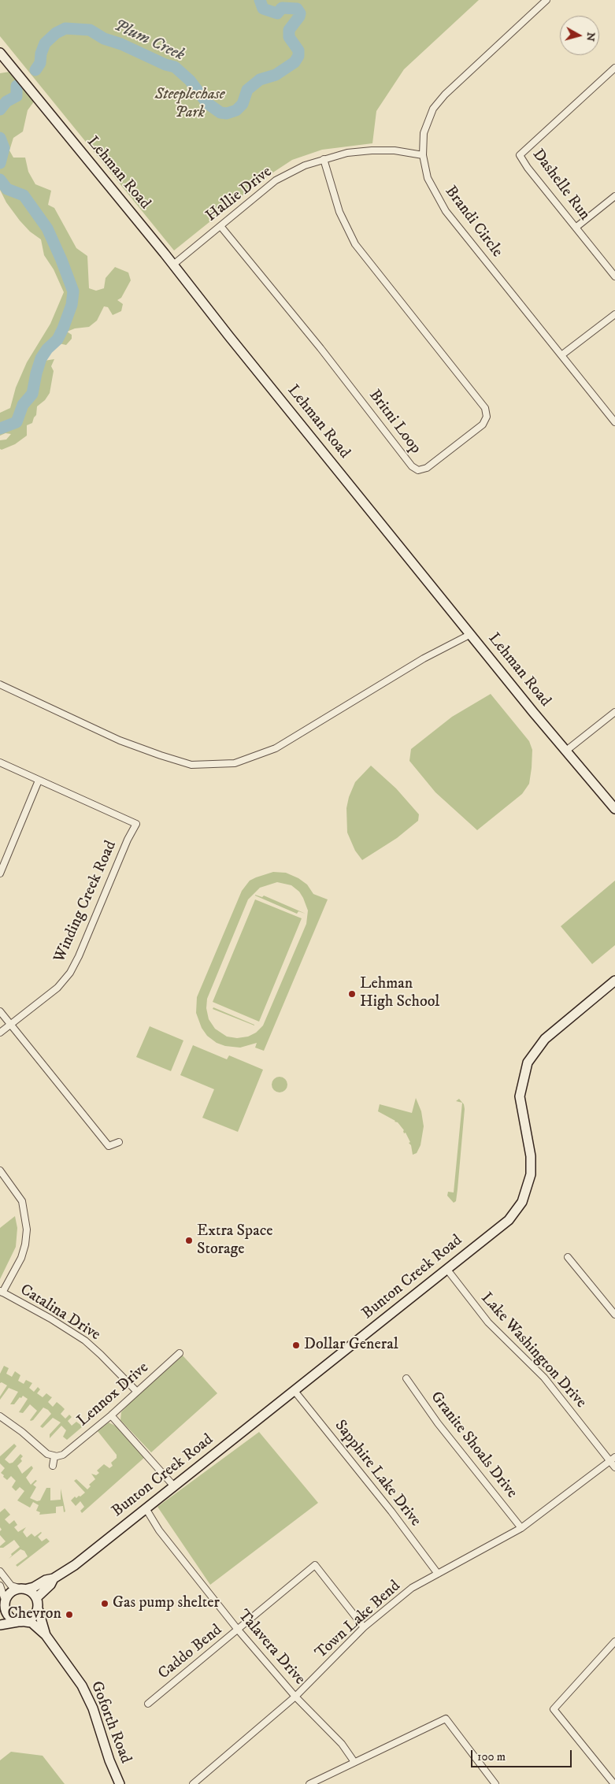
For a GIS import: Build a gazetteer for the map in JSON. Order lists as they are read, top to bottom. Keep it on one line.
{"streets":{"street":["Lehman Road","Dashelle Run","Hallie Drive","Brandi Circle","Britni Loop","Winding Creek Road","Bunton Creek Road","Catalina Drive","Lake Washington Drive","Lennox Drive","Granite Shoals Drive","Sapphire Lake Drive","Town Lake Bend","Talavera Drive","Caddo Bend","Goforth Road"]},"crossings":[["Lehman Road","Hallie Drive"],["Hallie Drive","Brandi Circle"],["Hallie Drive","Britni Loop"],["Bunton Creek Road","Lake Washington Drive"],["Bunton Creek Road","Sapphire Lake Drive"],["Bunton Creek Road","Talavera Drive"],["Bunton Creek Road","Goforth Road"],["Catalina Drive","Lennox Drive"],["Lake Washington Drive","Town Lake Bend"],["Granite Shoals Drive","Town Lake Bend"],["Sapphire Lake Drive","Town Lake Bend"],["Town Lake Bend","Talavera Drive"],["Town Lake Bend","Caddo Bend"],["Talavera Drive","Caddo Bend"]],"water":["Plum Creek"],"parks":["Steeplechase Park"],"places":["Lehman High School","Extra Space Storage","Dollar General","Gas pump shelter","Chevron"],"scale_bar":"100 m","north":"right"}
